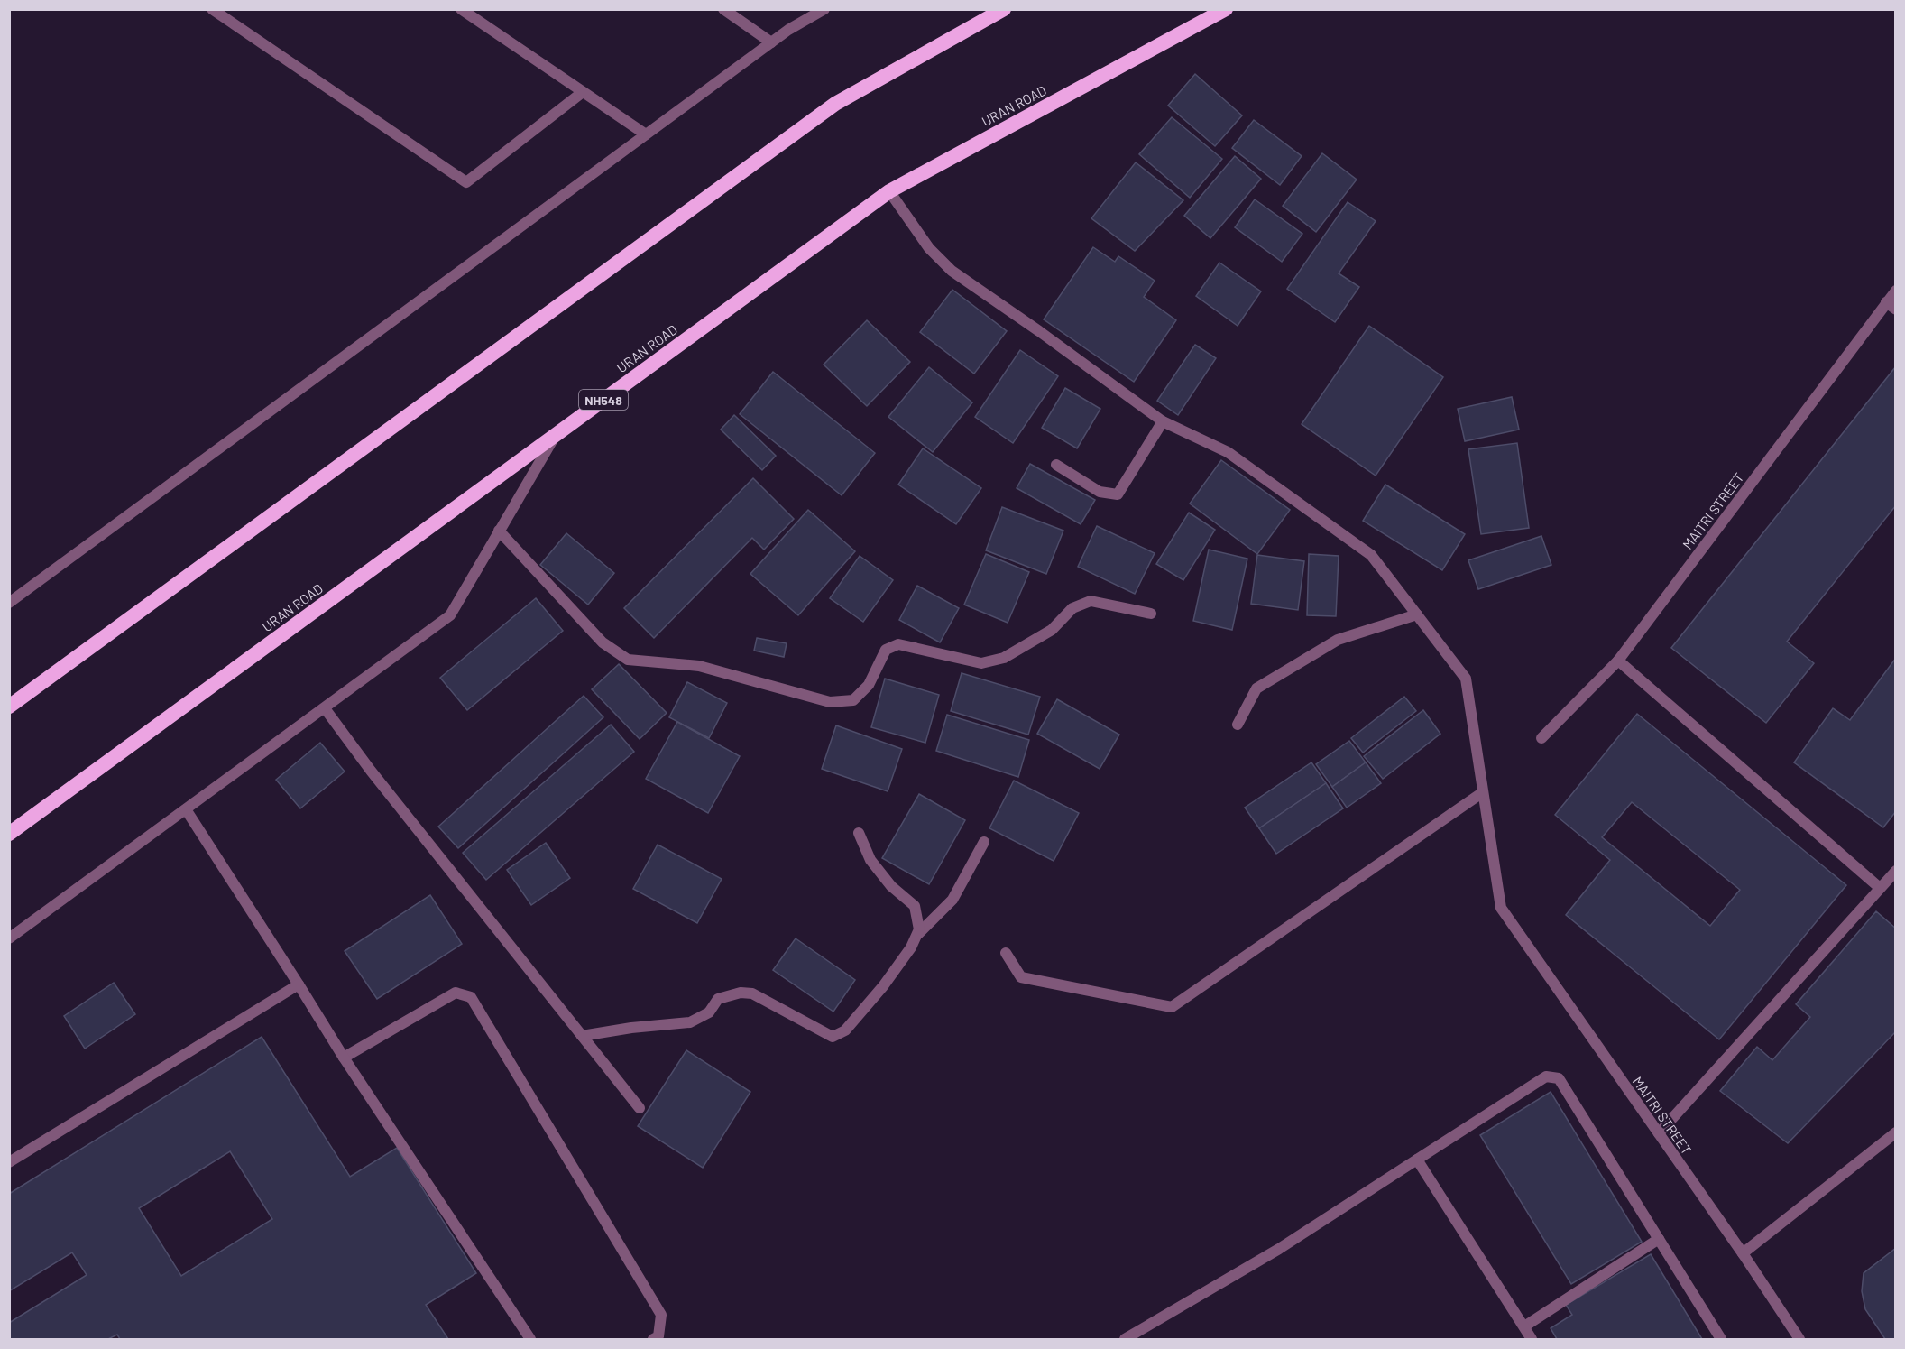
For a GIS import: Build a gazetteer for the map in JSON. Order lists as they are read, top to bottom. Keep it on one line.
{"streets":{"highway":["URAN ROAD","NH548"],"street":["MAITRI STREET"]}}
